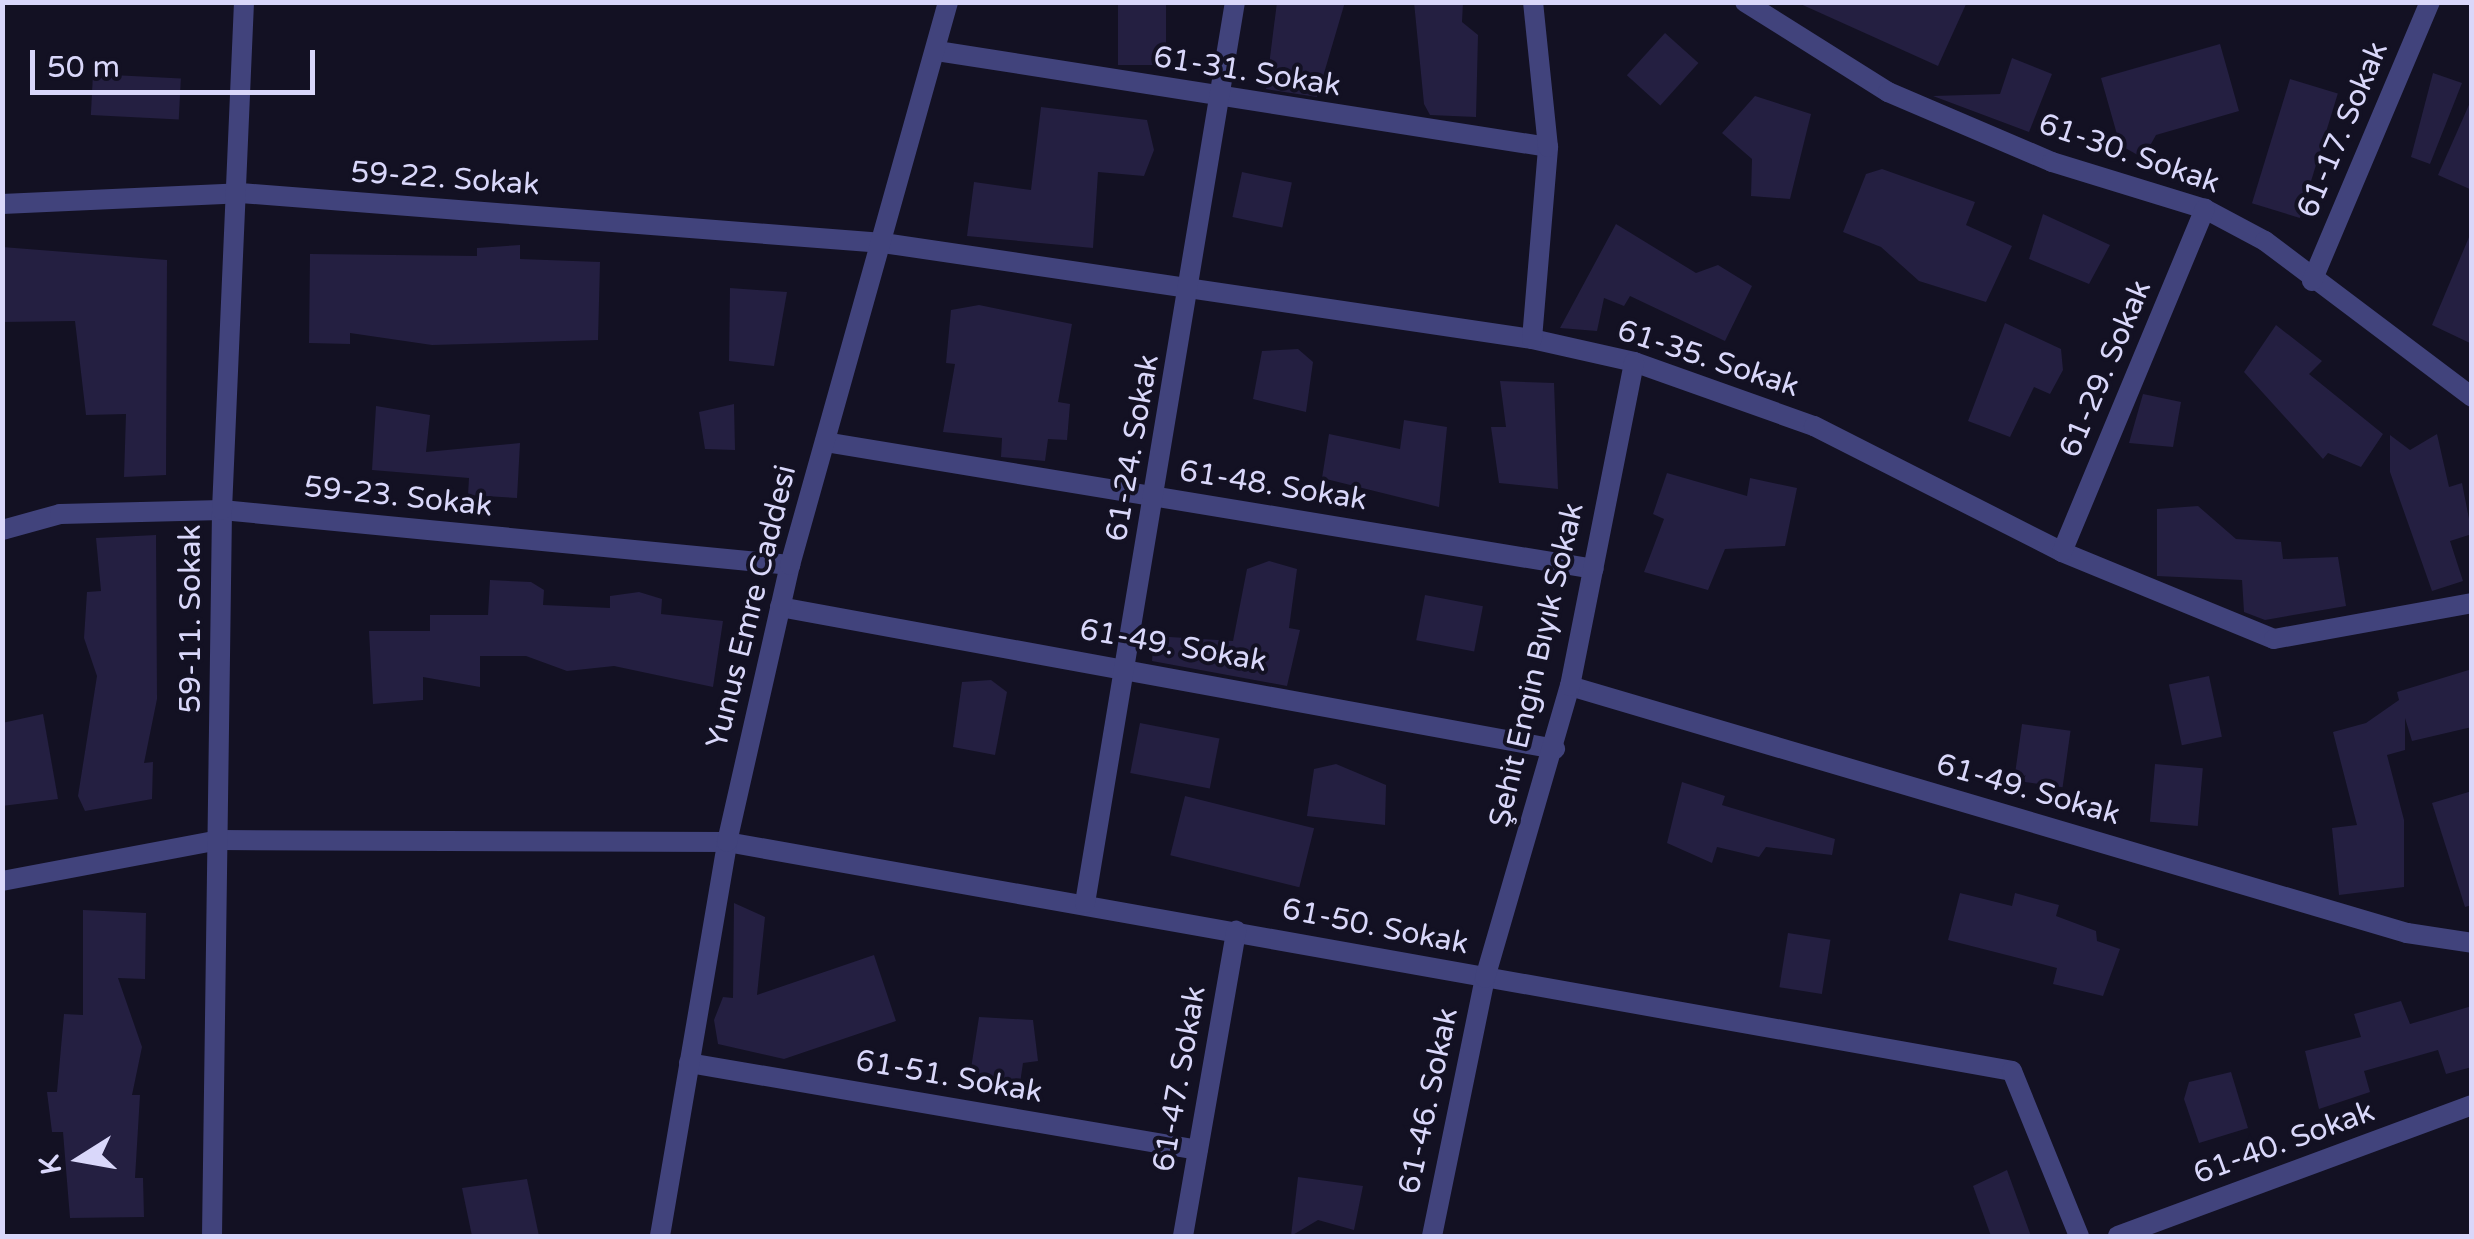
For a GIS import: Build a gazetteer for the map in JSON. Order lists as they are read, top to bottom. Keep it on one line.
{"streets":{"street":["61-31. Sokak","61-17. Sokak","61-30. Sokak","59-22. Sokak","61-35. Sokak","61-29. Sokak","61-24. Sokak","61-48. Sokak","59-23. Sokak","Yunus Emre Caddesi","59-11. Sokak","61-49. Sokak","Şehit Engin Bıyık Sokak","61-50. Sokak","61-51. Sokak","61-47. Sokak","61-46. Sokak","61-40. Sokak"]},"crossings":[["61-31. Sokak","61-24. Sokak"],["61-31. Sokak","Yunus Emre Caddesi"],["61-17. Sokak","61-30. Sokak"],["61-30. Sokak","61-29. Sokak"],["59-22. Sokak","61-35. Sokak"],["59-22. Sokak","Yunus Emre Caddesi"],["59-22. Sokak","59-11. Sokak"],["61-35. Sokak","61-29. Sokak"],["61-35. Sokak","61-24. Sokak"],["61-35. Sokak","Yunus Emre Caddesi"],["61-35. Sokak","Şehit Engin Bıyık Sokak"],["61-24. Sokak","61-48. Sokak"],["61-24. Sokak","61-49. Sokak"],["61-24. Sokak","61-50. Sokak"],["61-48. Sokak","Yunus Emre Caddesi"],["61-48. Sokak","Şehit Engin Bıyık Sokak"],["59-23. Sokak","Yunus Emre Caddesi"],["59-23. Sokak","59-11. Sokak"],["Yunus Emre Caddesi","61-49. Sokak"],["Yunus Emre Caddesi","61-50. Sokak"],["Yunus Emre Caddesi","61-51. Sokak"],["61-49. Sokak","Şehit Engin Bıyık Sokak"],["Şehit Engin Bıyık Sokak","61-50. Sokak"],["Şehit Engin Bıyık Sokak","61-46. Sokak"],["61-50. Sokak","61-47. Sokak"],["61-50. Sokak","61-46. Sokak"],["61-51. Sokak","61-47. Sokak"]],"scale_bar":"50 m","north":"left"}
